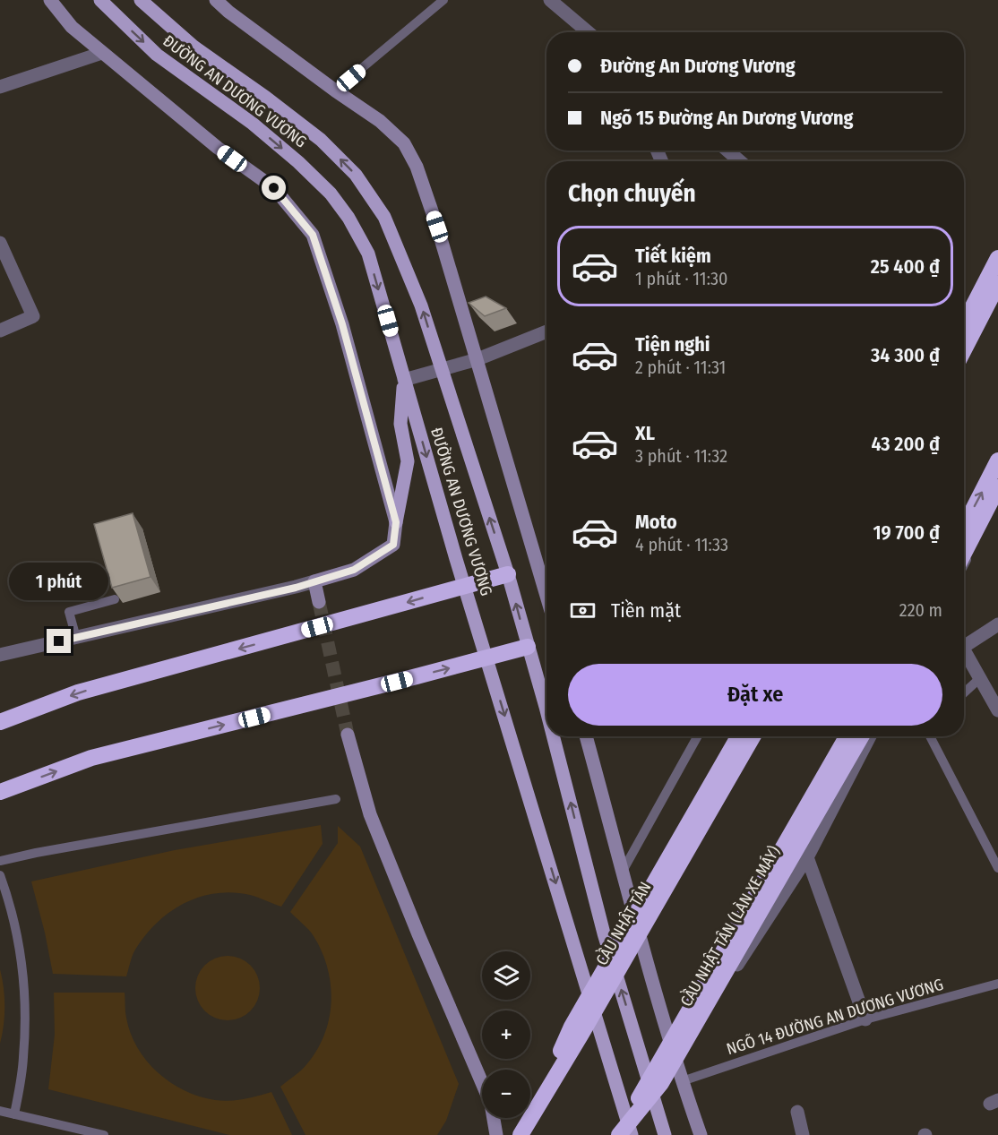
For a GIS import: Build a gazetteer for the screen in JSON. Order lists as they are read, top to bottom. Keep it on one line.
{"streets":{"highway":["CẦU NHẬT TÂN","CẦU NHẬT TÂN (LÀN XE MÁY)"],"main road":["ĐƯỜNG AN DƯƠNG VƯƠNG"],"lane":["NGÕ 14 ĐƯỜNG AN DƯƠNG VƯƠNG"]},"page":{"banner":["Đường An Dương Vương","Ngõ 15 Đường An Dương Vương"],"heading":"Chọn chuyến","list":[{"name":"Tiết kiệm","note":"1 phút · 11:30","value":"25 400 ₫"},{"name":"Tiện nghi","note":"2 phút · 11:31","value":"34 300 ₫"},{"name":"XL","note":"3 phút · 11:32","value":"43 200 ₫"},{"name":"Moto","note":"4 phút · 11:33","value":"19 700 ₫"}],"bubble":"1 phút","pay":["Tiền mặt","220 m"],"buttons":"Đặt xe","map_buttons":["+","−"]}}
